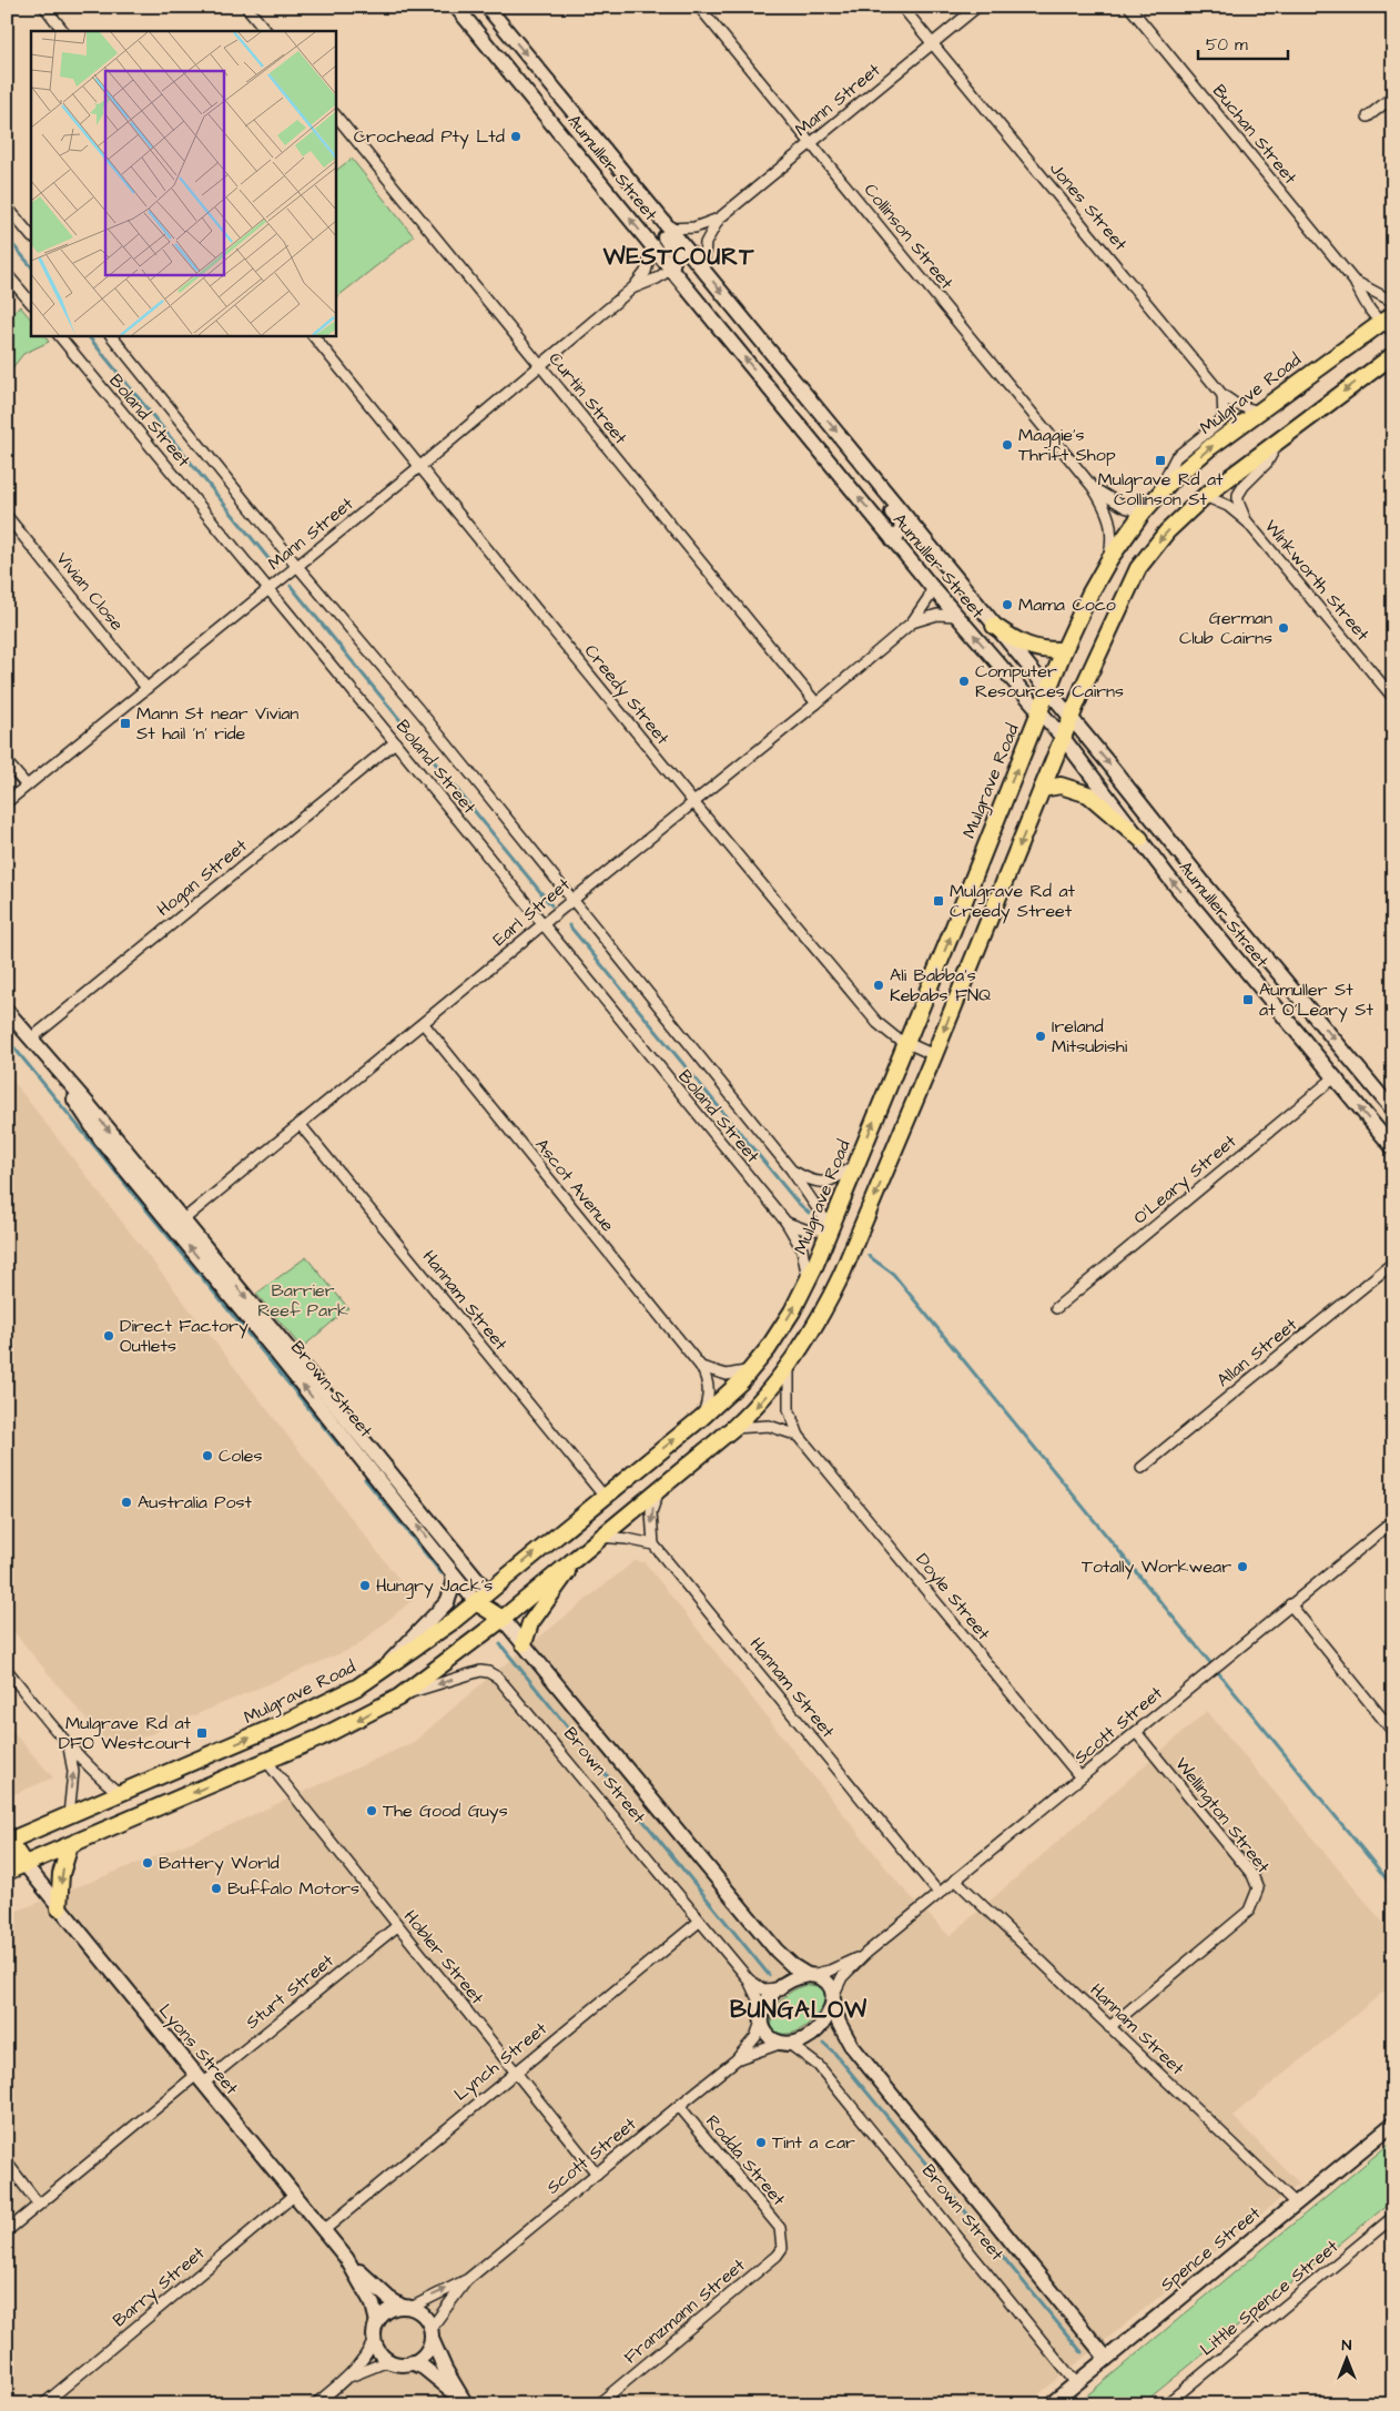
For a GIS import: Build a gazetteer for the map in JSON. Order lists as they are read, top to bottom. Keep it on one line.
{"streets":{"main road":["Mulgrave Road","Brown Street"],"street":["Mann Street","Buchan Street","Aumuller Street","Jones Street","Collinson Street","Curtin Street","Boland Street","Winkworth Street","Vivian Close","Creedy Street","Hogan Street","Earl Street","O'Leary Street","Ascot Avenue","Hannam Street","Allan Street","Doyle Street","Scott Street","Wellington Street","Hobler Street","Sturt Street","Lyons Street","Lynch Street","Rodda Street","Spence Street","Barry Street","Little Spence Street","Franzmann Street"]},"crossings":[["Mann Street","Aumuller Street"],["Mann Street","Jones Street"],["Mann Street","Collinson Street"],["Mann Street","Curtin Street"],["Mann Street","Boland Street"],["Mann Street","Vivian Close"],["Mann Street","Creedy Street"],["Buchan Street","Mulgrave Road"],["Aumuller Street","Mulgrave Road"],["Aumuller Street","Earl Street"],["Aumuller Street","O'Leary Street"],["Jones Street","Mulgrave Road"],["Mulgrave Road","Boland Street"],["Mulgrave Road","Creedy Street"],["Mulgrave Road","Ascot Avenue"],["Mulgrave Road","Hannam Street"],["Mulgrave Road","Brown Street"],["Curtin Street","Earl Street"],["Boland Street","Hogan Street"],["Boland Street","Earl Street"],["Creedy Street","Earl Street"],["Hogan Street","Brown Street"],["Earl Street","Ascot Avenue"],["Earl Street","Hannam Street"],["Earl Street","Brown Street"],["Hannam Street","Scott Street"],["Hannam Street","Wellington Street"],["Hannam Street","Spence Street"],["Brown Street","Scott Street"],["Brown Street","Lynch Street"],["Brown Street","Spence Street"],["Doyle Street","Scott Street"],["Scott Street","Wellington Street"],["Scott Street","Hobler Street"],["Scott Street","Lyons Street"],["Scott Street","Rodda Street"],["Hobler Street","Sturt Street"],["Hobler Street","Lynch Street"],["Sturt Street","Lyons Street"],["Lyons Street","Lynch Street"],["Lyons Street","Barry Street"],["Rodda Street","Franzmann Street"]],"districts":["WESTCOURT","BUNGALOW"],"parks":["Barrier Reef Park"],"places":{"other":["Crochead Pty Ltd","Maggie's Thrift Shop","Mama Coco","German Club Cairns","Computer Resources Cairns","Ali Babba's Kebabs FNQ","Ireland Mitsubishi","Direct Factory Outlets","Coles","Australia Post","Totally Workwear","Hungry Jack's","The Good Guys","Battery World","Buffalo Motors","Tint a car"],"transit":["Mulgrave Rd at Collinson St","Mann St near Vivian St hail 'n' ride","Mulgrave Rd at Creedy Street","Aumuller St at O'Leary St","Mulgrave Rd at DFO Westcourt"]},"scale_bar":"50 m","north":"top"}
